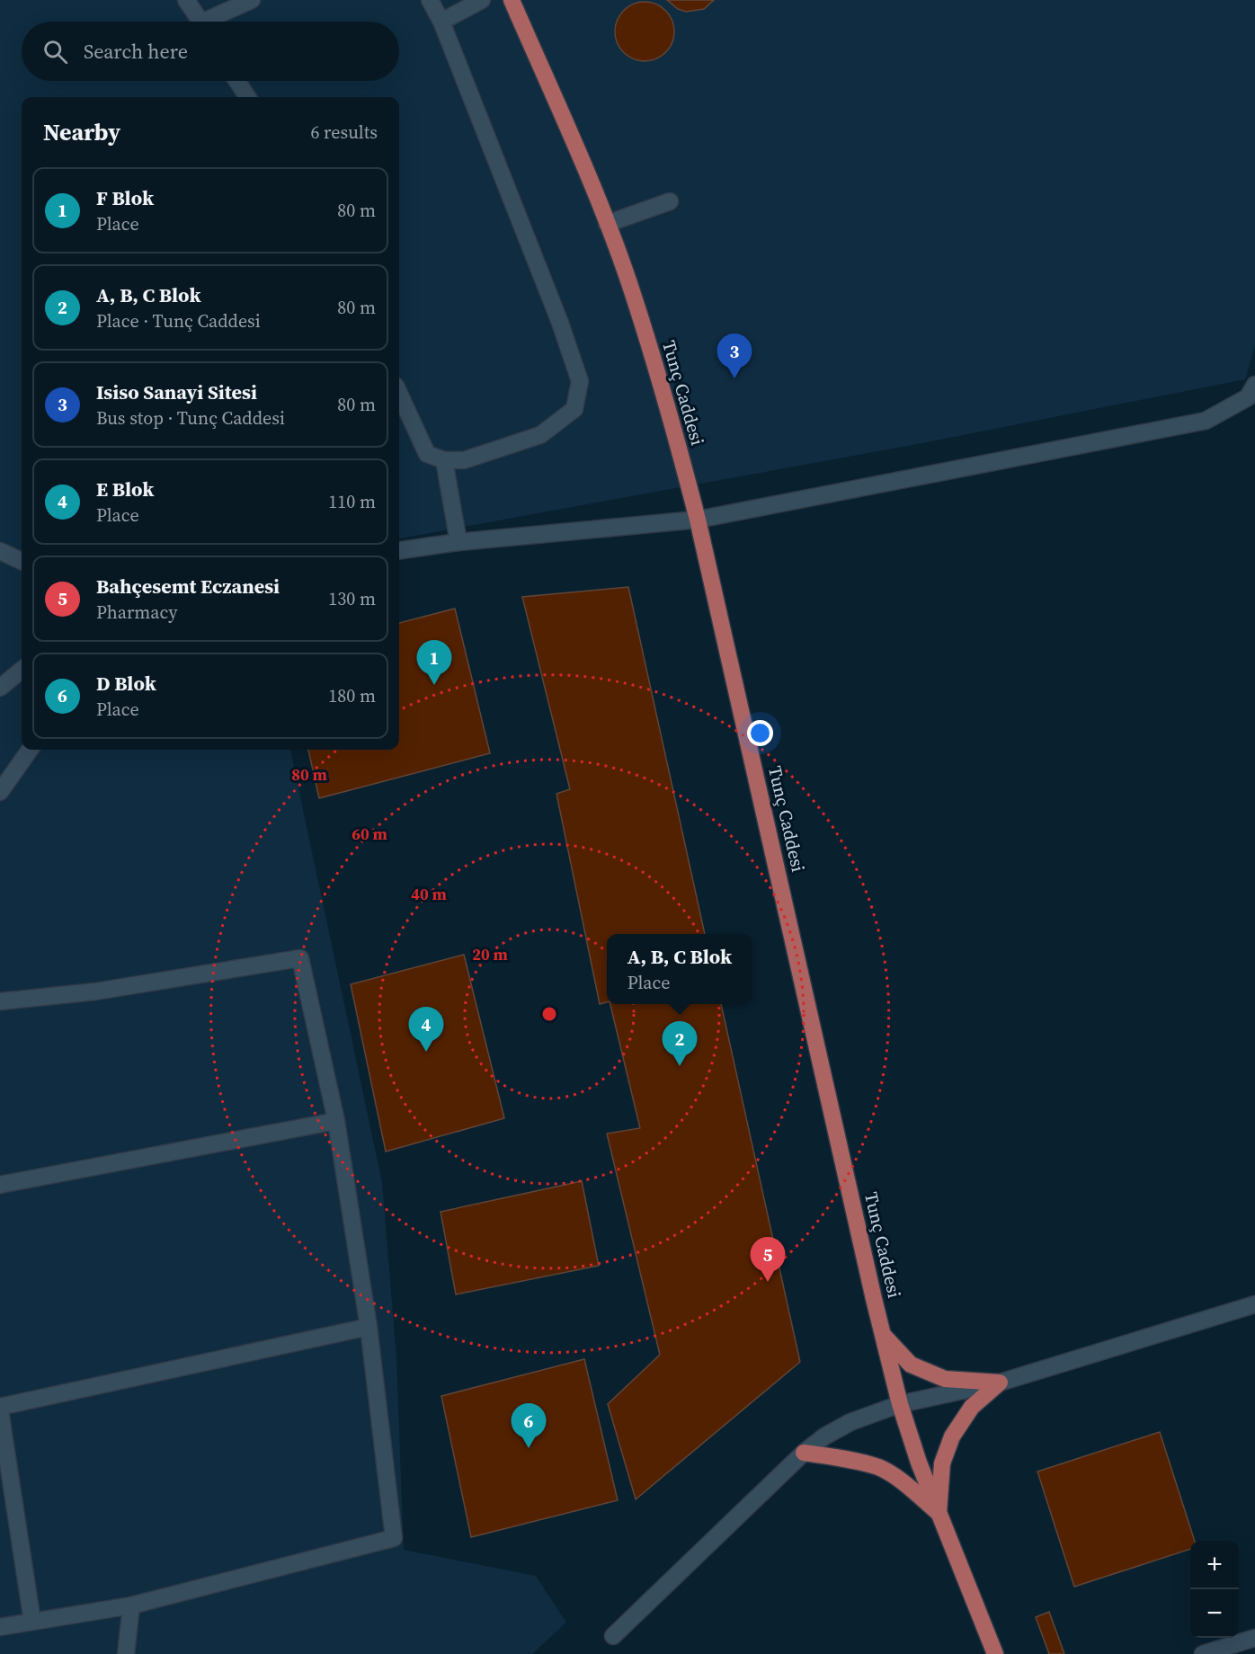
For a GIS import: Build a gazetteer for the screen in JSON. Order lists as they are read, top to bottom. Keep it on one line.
{"streets":{"main road":["Tunç Caddesi"]},"page":{"search":"Search here","heading":["Nearby","6 results"],"list":[{"mark":"1","name":"F Blok","note":"Place","value":"80 m"},{"mark":"2","name":"A, B, C Blok","note":"Place · Tunç Caddesi","value":"80 m"},{"mark":"3","name":"Isiso Sanayi Sitesi","note":"Bus stop · Tunç Caddesi","value":"80 m"},{"mark":"4","name":"E Blok","note":"Place","value":"110 m"},{"mark":"5","name":"Bahçesemt Eczanesi","note":"Pharmacy","value":"130 m"},{"mark":"6","name":"D Blok","note":"Place","value":"180 m"}],"pins":["3","1","4","2","5","6"],"popup":["A, B, C Blok","Place"],"map_buttons":["+","−"]},"rings":["80 m","60 m","40 m","20 m"]}
